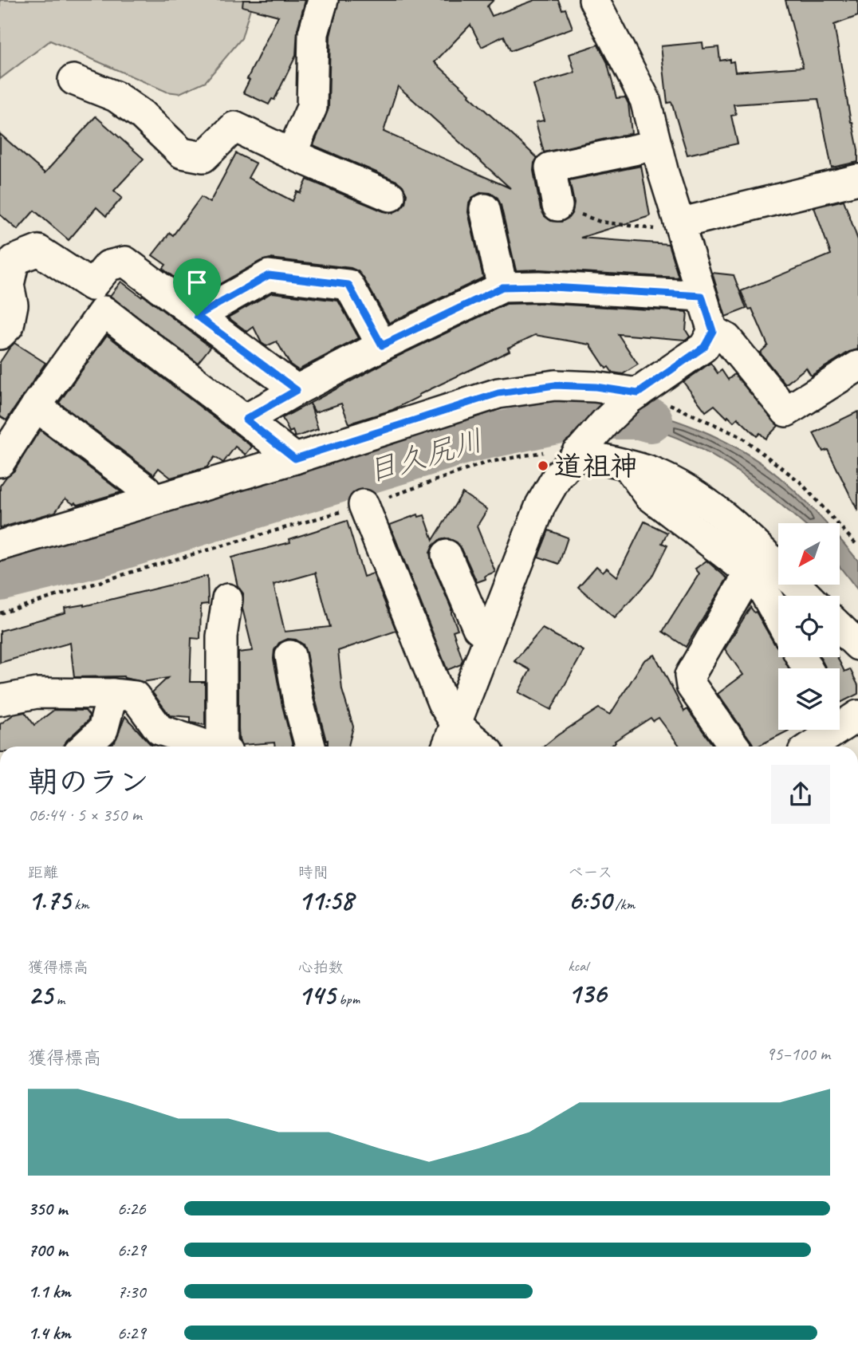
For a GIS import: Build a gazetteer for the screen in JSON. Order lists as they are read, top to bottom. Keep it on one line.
{"water":["目久尻川"],"places":["道祖神"],"north":"bottom left","page":{"heading":["朝のラン","06:44 · 5 × 350 m"],"stats":[["距離","1.75 km"],["時間","11:58"],["ペース","6:50 /km"],["獲得標高","25 m"],["心拍数","145 bpm"],["kcal","136"]],"chart":["獲得標高","95–100 m"],"list":[{"name":"350 m","note":"6:26"},{"name":"700 m","note":"6:29"},{"name":"1.1 km","note":"7:30"},{"name":"1.4 km","note":"6:29"}]}}
